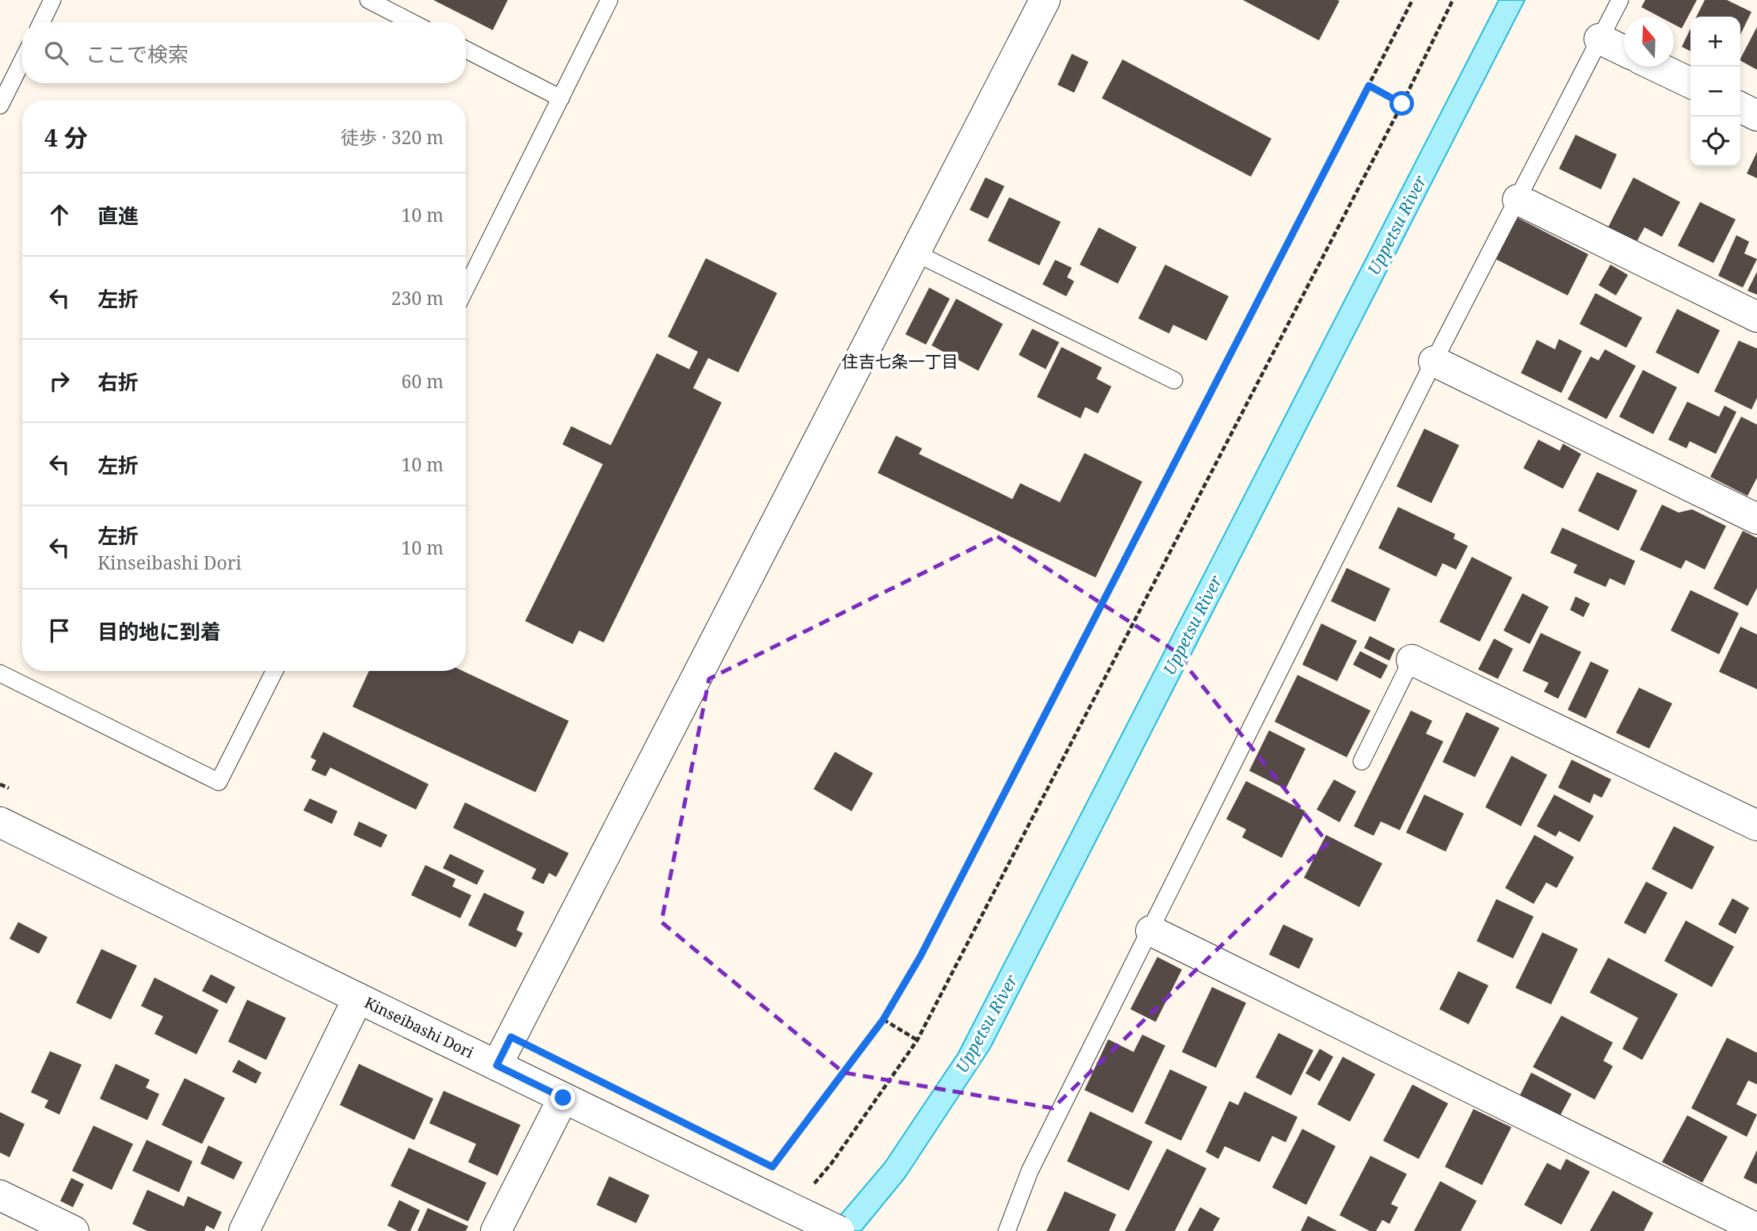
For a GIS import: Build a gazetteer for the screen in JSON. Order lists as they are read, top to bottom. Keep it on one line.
{"streets":{"street":["Kinseibashi Dori"]},"districts":["住吉七条一丁目"],"water":["Uppetsu River"],"north":"top","page":{"map_buttons":["+","−"],"search":"ここで検索","heading":["4 分","徒歩 · 320 m"],"list":[["直進","10 m"],["左折","230 m"],["右折","60 m"],["左折","10 m"],["左折","Kinseibashi Dori","10 m"],"目的地に到着"]}}
